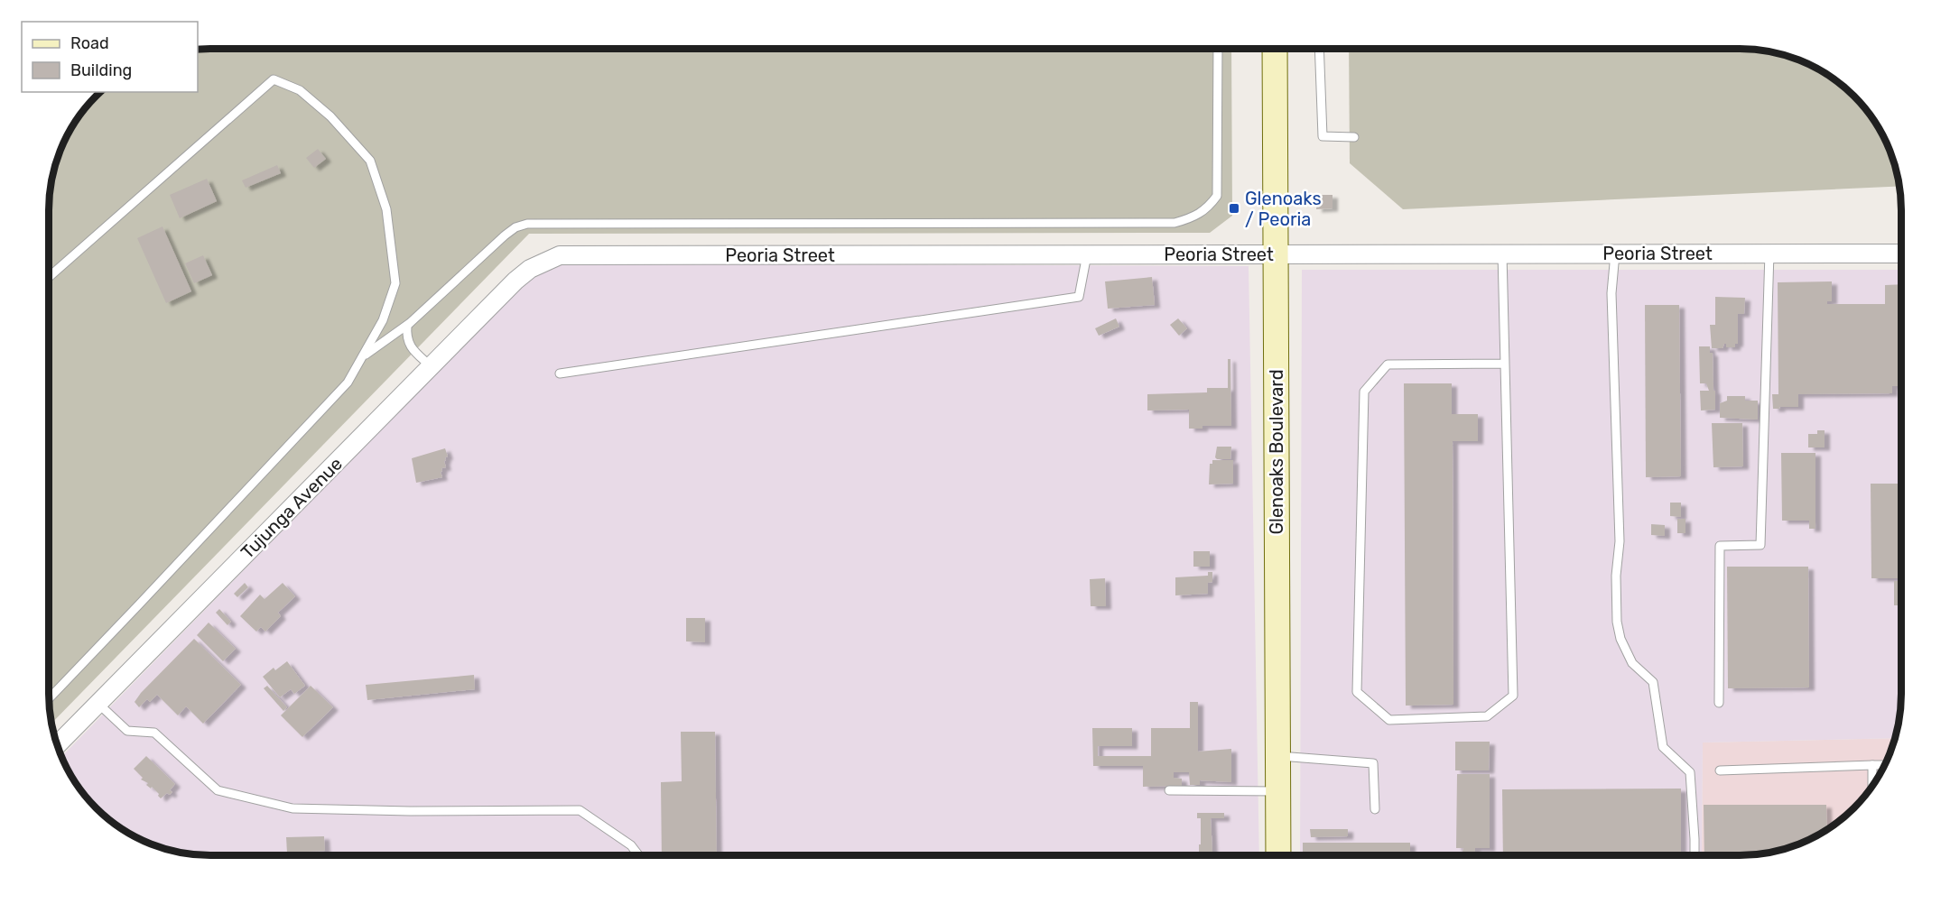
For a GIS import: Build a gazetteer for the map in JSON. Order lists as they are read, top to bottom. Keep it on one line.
{"streets":{"main road":["Glenoaks Boulevard"],"street":["Peoria Street","Tujunga Avenue"]},"crossings":[["Peoria Street","Glenoaks Boulevard"],["Peoria Street","Tujunga Avenue"]],"places":{"transit":["Glenoaks / Peoria"]},"legend":["Road","Building"]}
